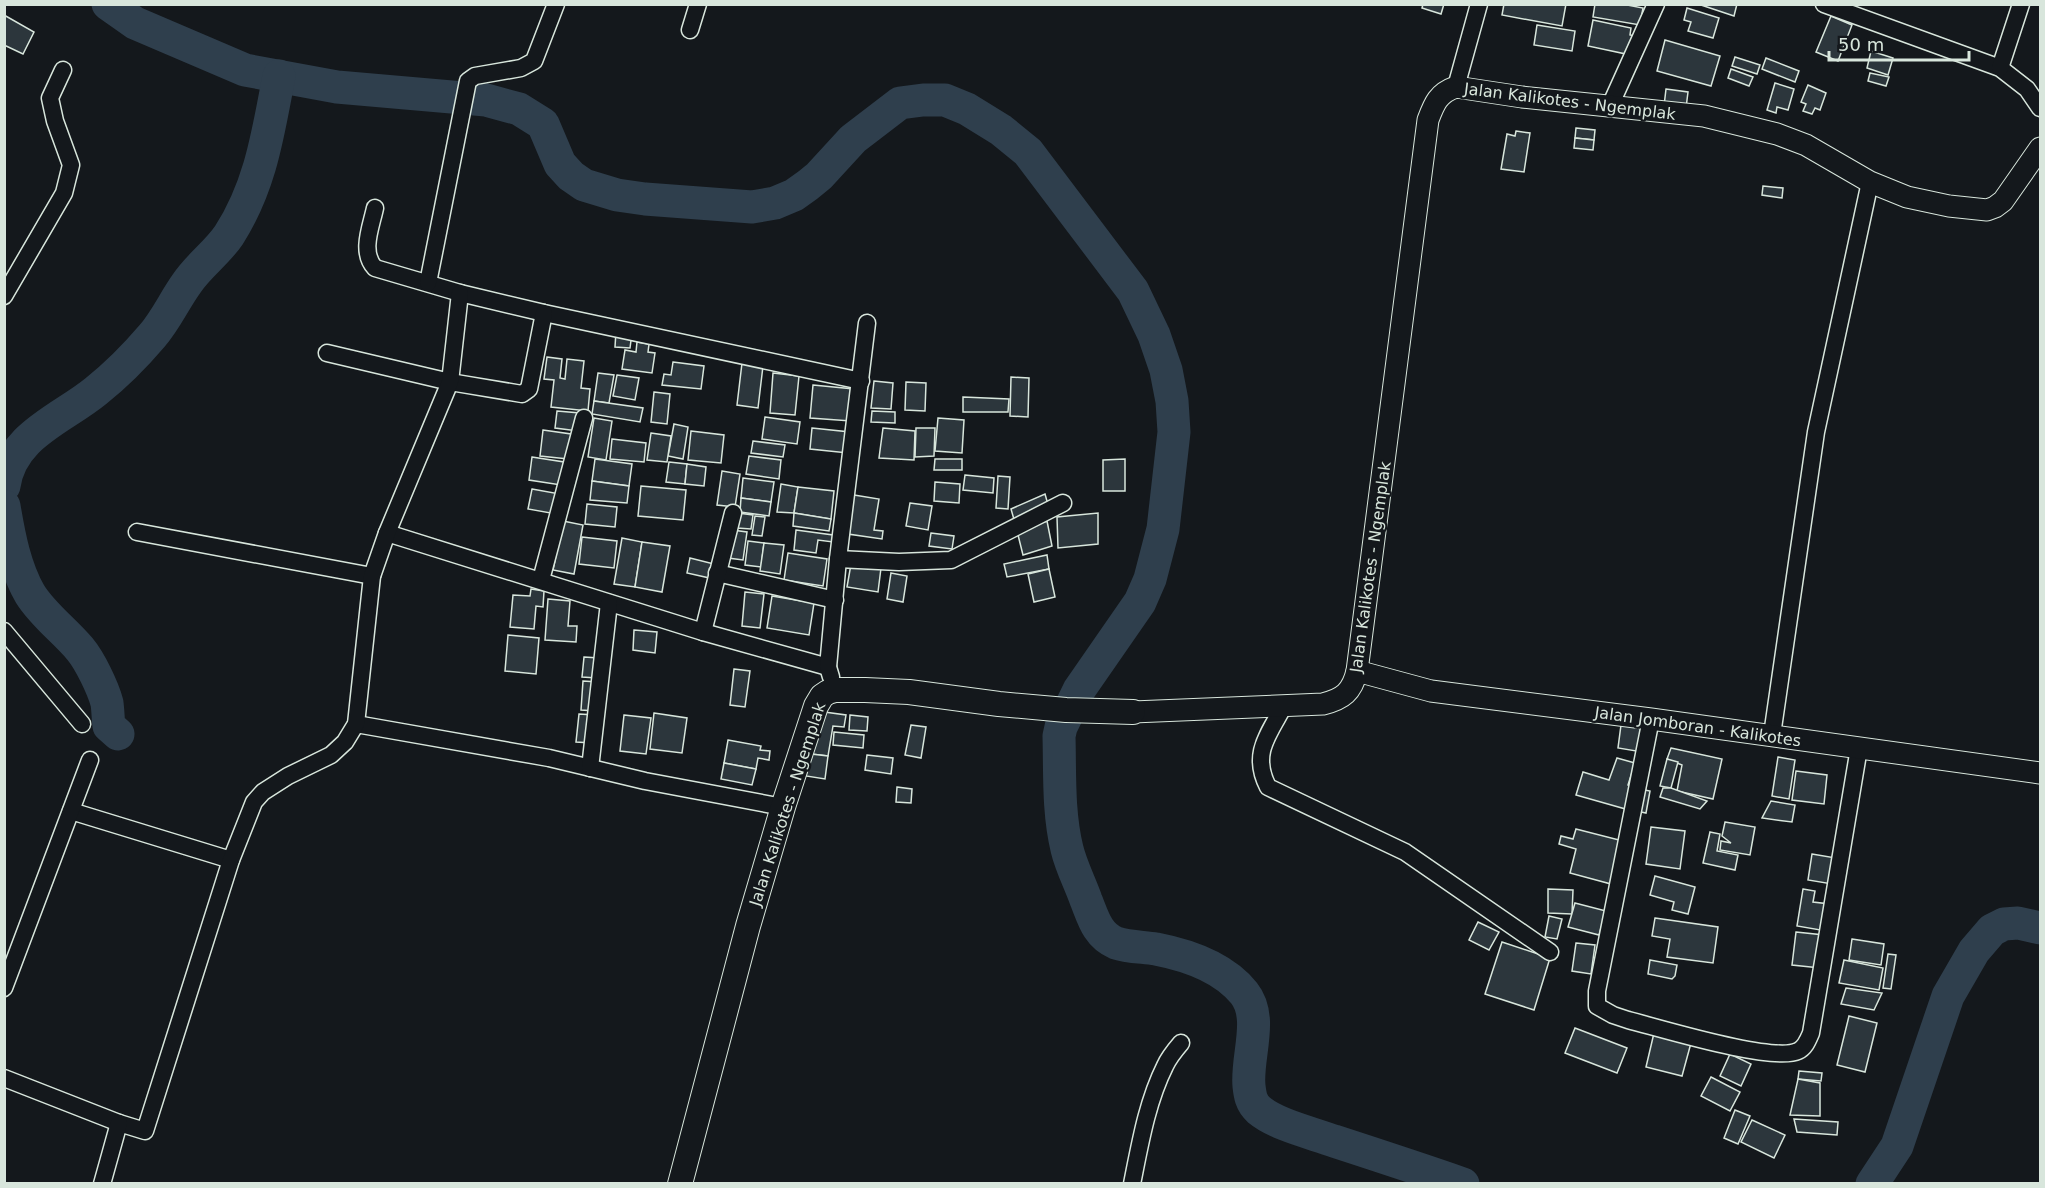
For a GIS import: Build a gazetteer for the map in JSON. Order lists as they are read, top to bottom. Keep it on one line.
{"streets":{"main road":["Jalan Kalikotes - Ngemplak"],"street":["Jalan Jomboran - Kalikotes"]},"crossings":[["Jalan Kalikotes - Ngemplak","Jalan Jomboran - Kalikotes"]],"scale_bar":"50 m"}
